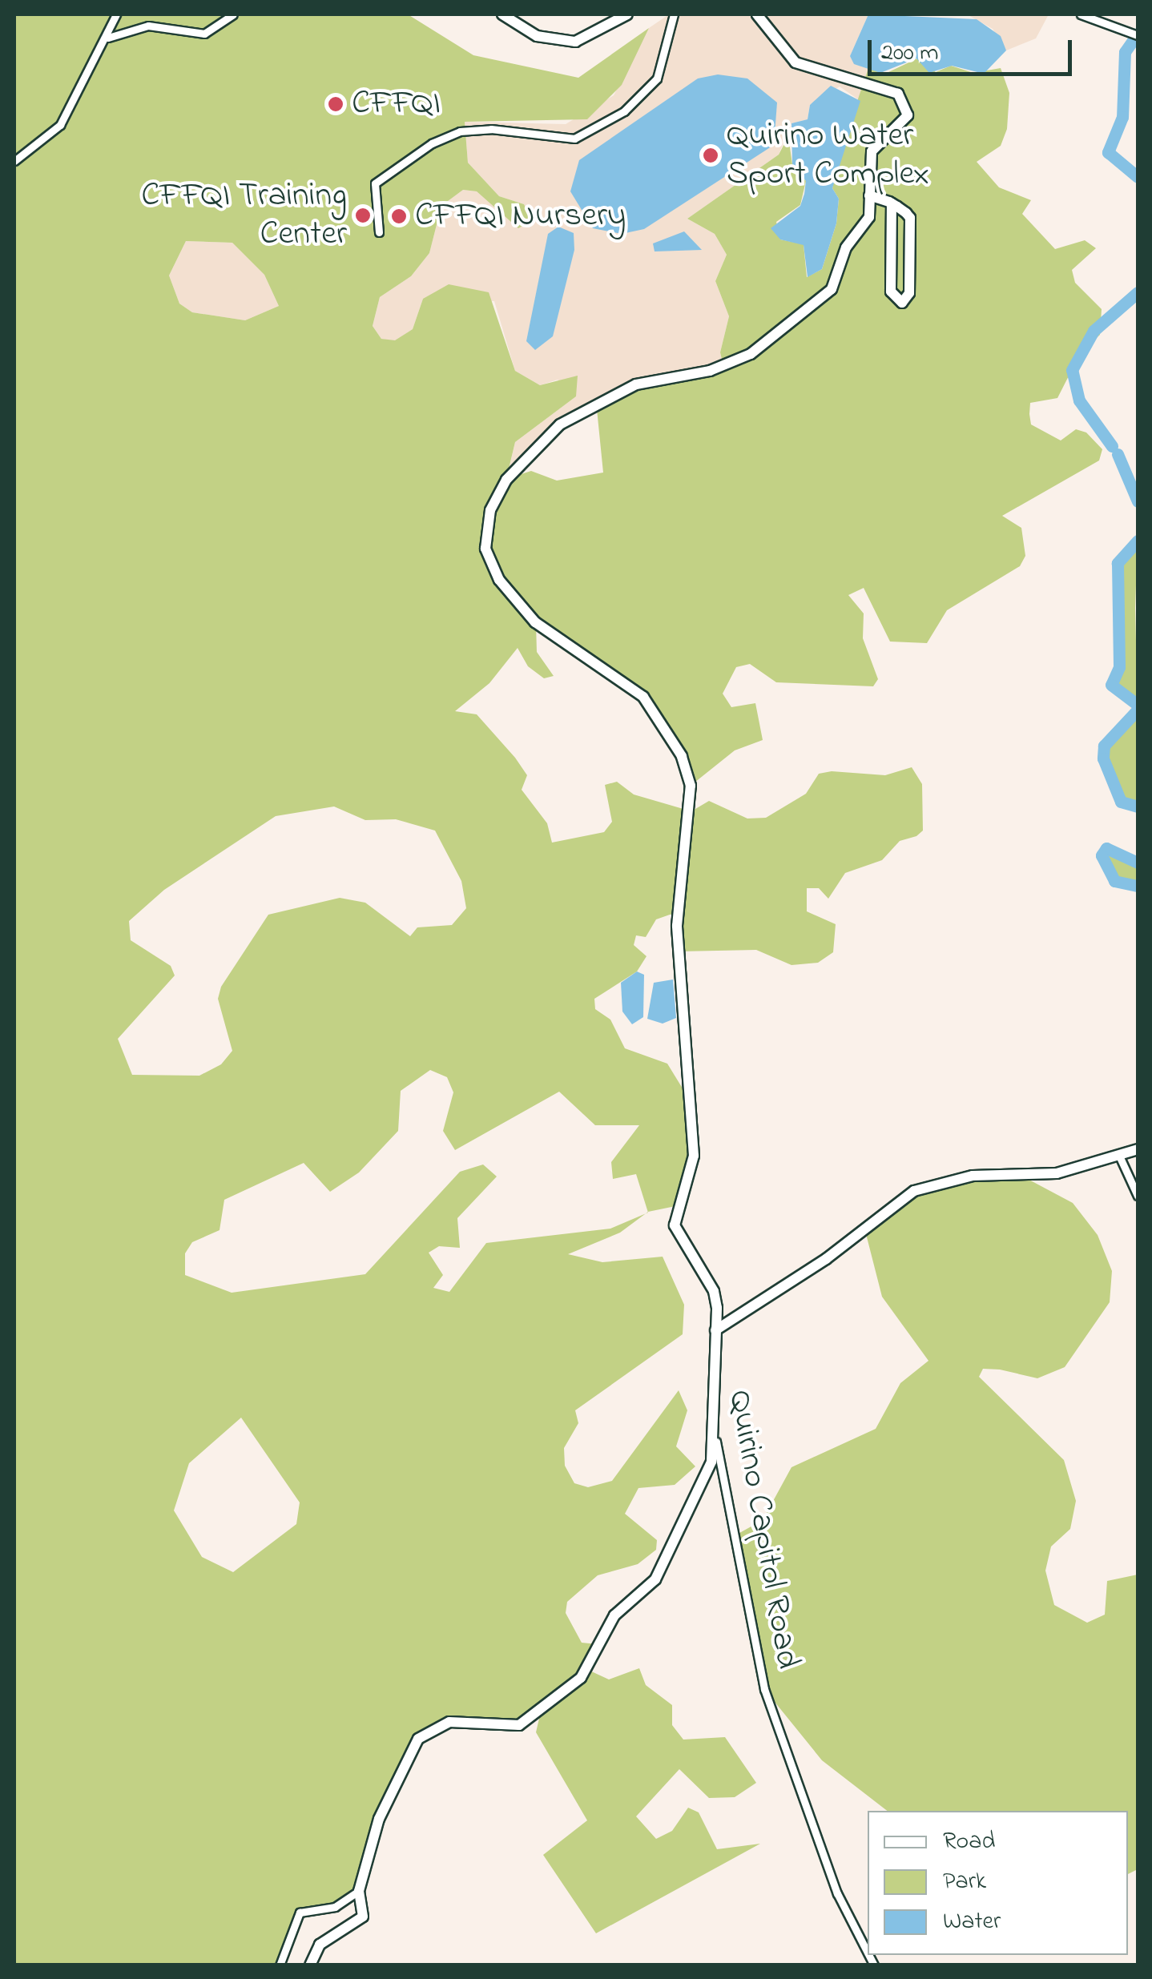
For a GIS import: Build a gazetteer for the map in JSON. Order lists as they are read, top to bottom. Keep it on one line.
{"streets":{"street":["Quirino Capitol Road"]},"places":["CFFQI","Quirino Water Sport Complex","CFFQI Training Center","CFFQI Nursery"],"legend":["Road","Park","Water"],"scale_bar":"200 m"}
